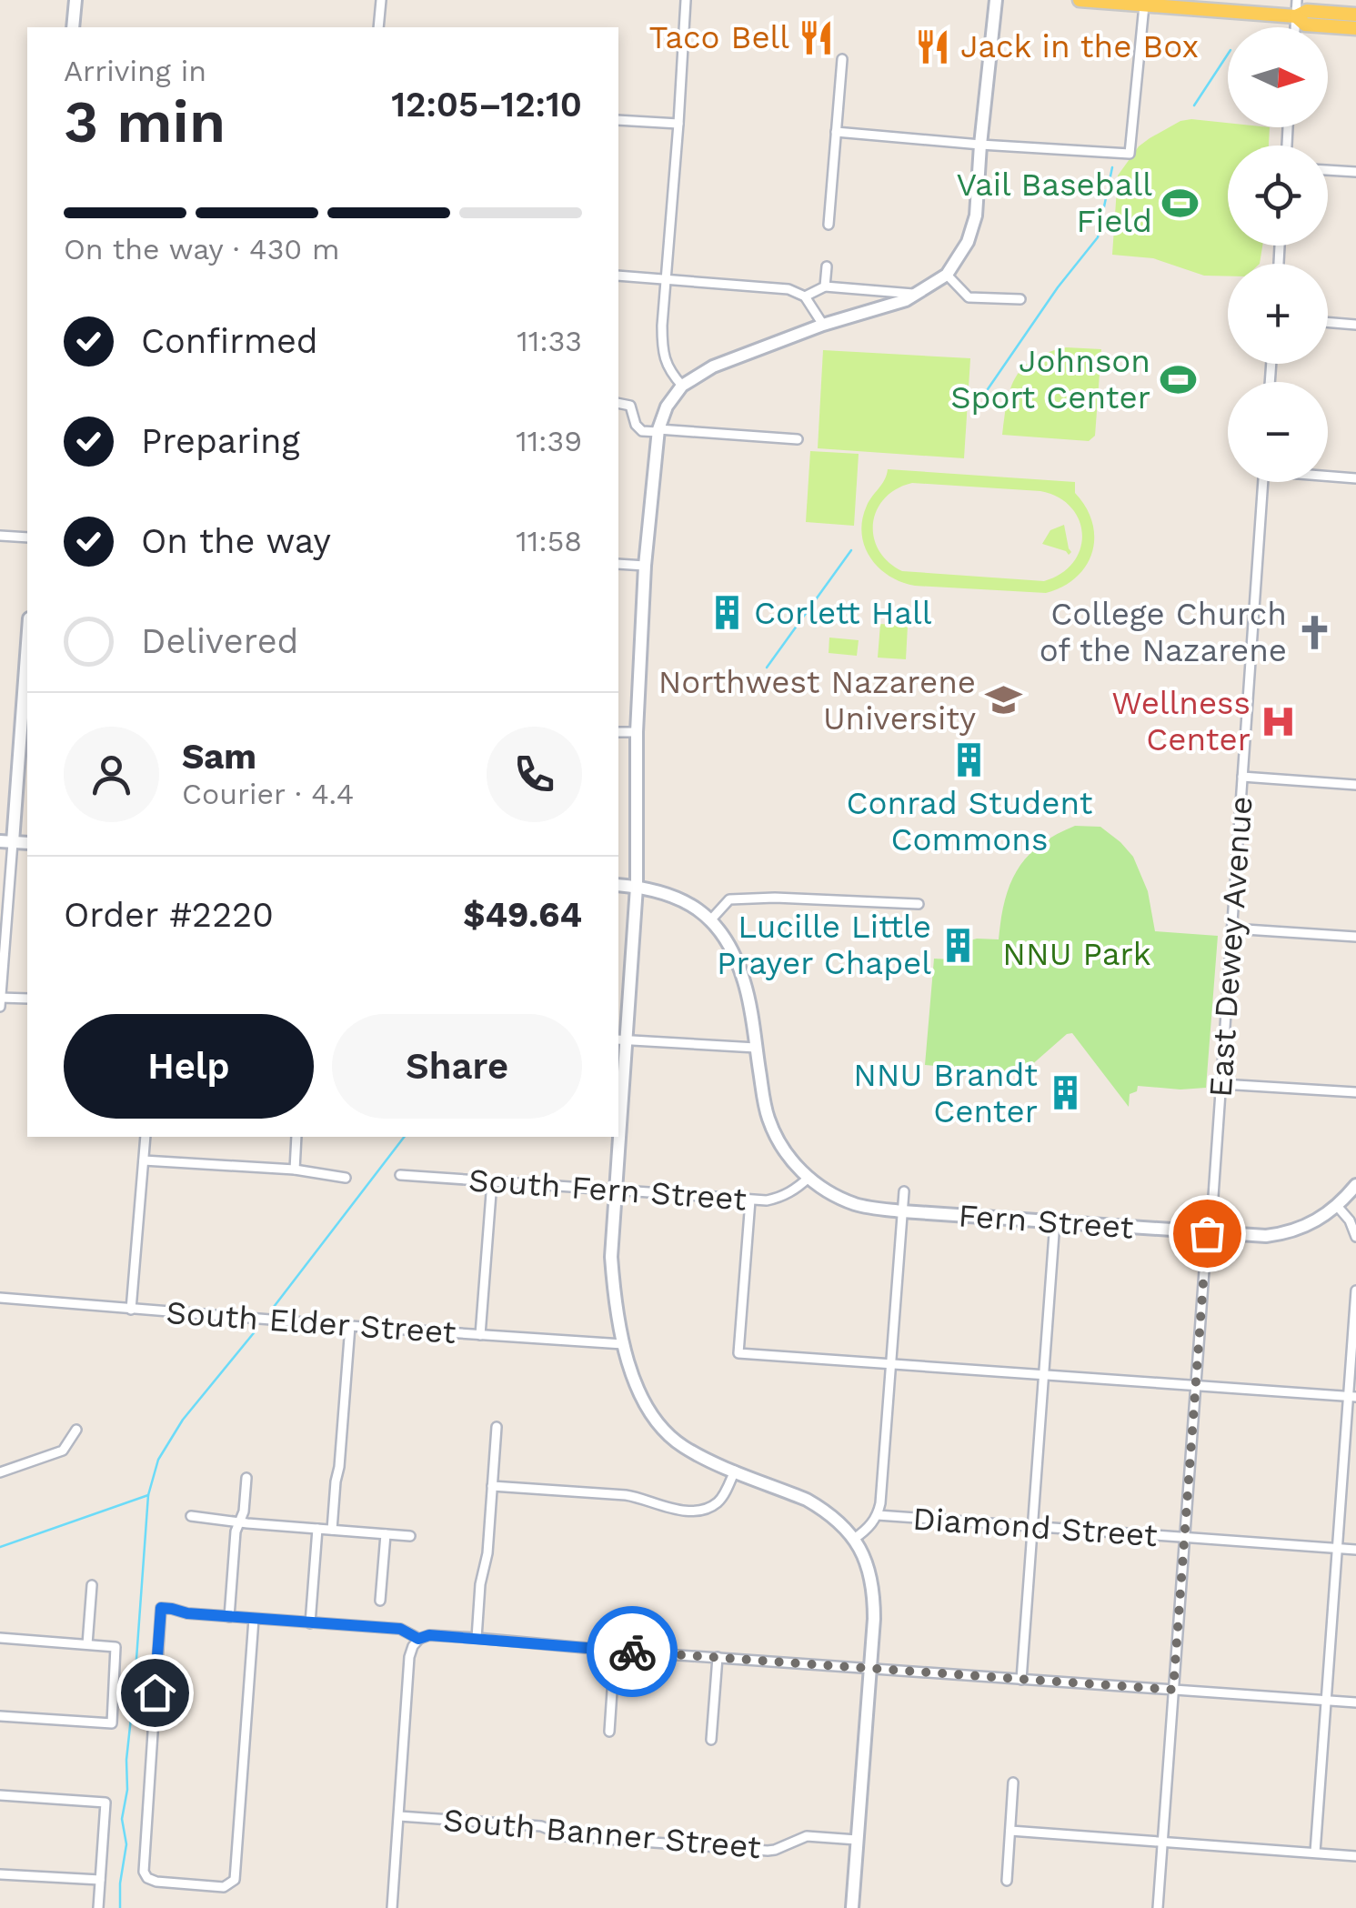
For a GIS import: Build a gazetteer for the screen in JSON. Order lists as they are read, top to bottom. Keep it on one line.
{"streets":{"main road":["Fern Street"],"street":["East Dewey Avenue","South Fern Street","South Elder Street","Diamond Street","South Banner Street"]},"crossings":[["South Fern Street","Fern Street"]],"parks":["NNU Park"],"places":{"restaurant":["Taco Bell","Jack in the Box"],"sports":["Vail Baseball Field","Johnson Sport Center"],"building":["Corlett Hall","Conrad Student Commons","Lucille Little Prayer Chapel","NNU Brandt Center"],"church":["College Church of the Nazarene"],"school or university":["Northwest Nazarene University"],"hospital":["Wellness Center"]},"north":"right","page":{"map_buttons":["+","−"],"heading":["3 min","Arriving in","12:05–12:10"],"panel":["Sam","Courier · 4.4","Order #2220","$49.64"],"bar":"On the way · 430 m","list":[["Confirmed","11:33"],["Preparing","11:39"],["On the way","11:58"],"Delivered"],"buttons":["Help","Share"]}}
